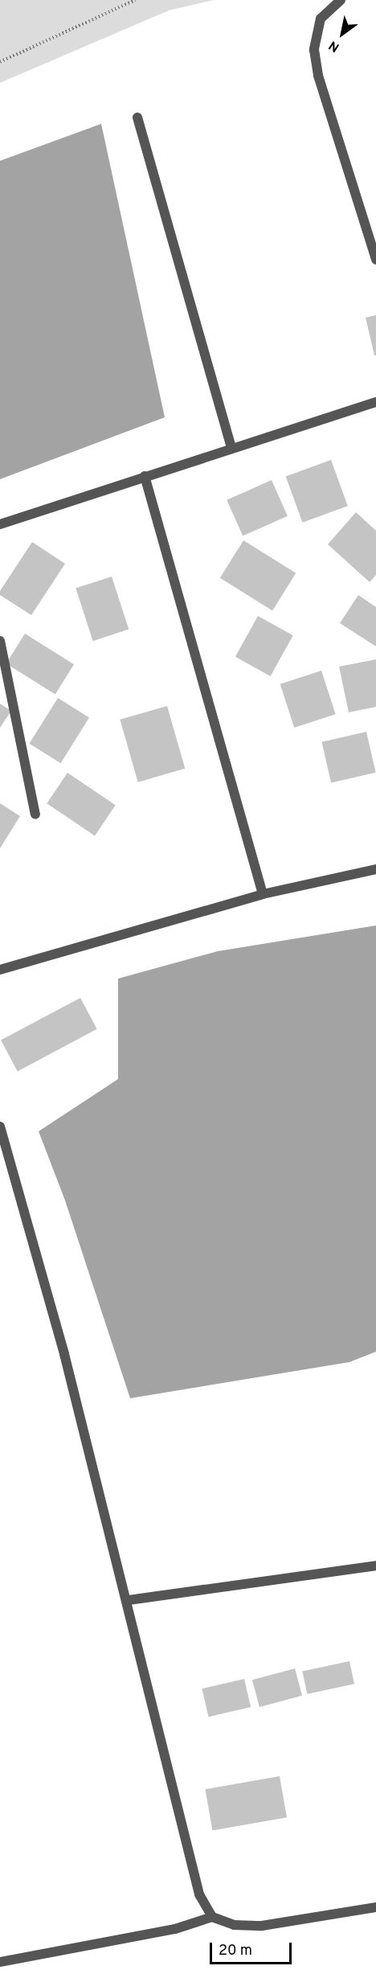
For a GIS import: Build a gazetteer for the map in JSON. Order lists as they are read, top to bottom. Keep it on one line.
{"scale_bar":"20 m","north":"bottom left"}
